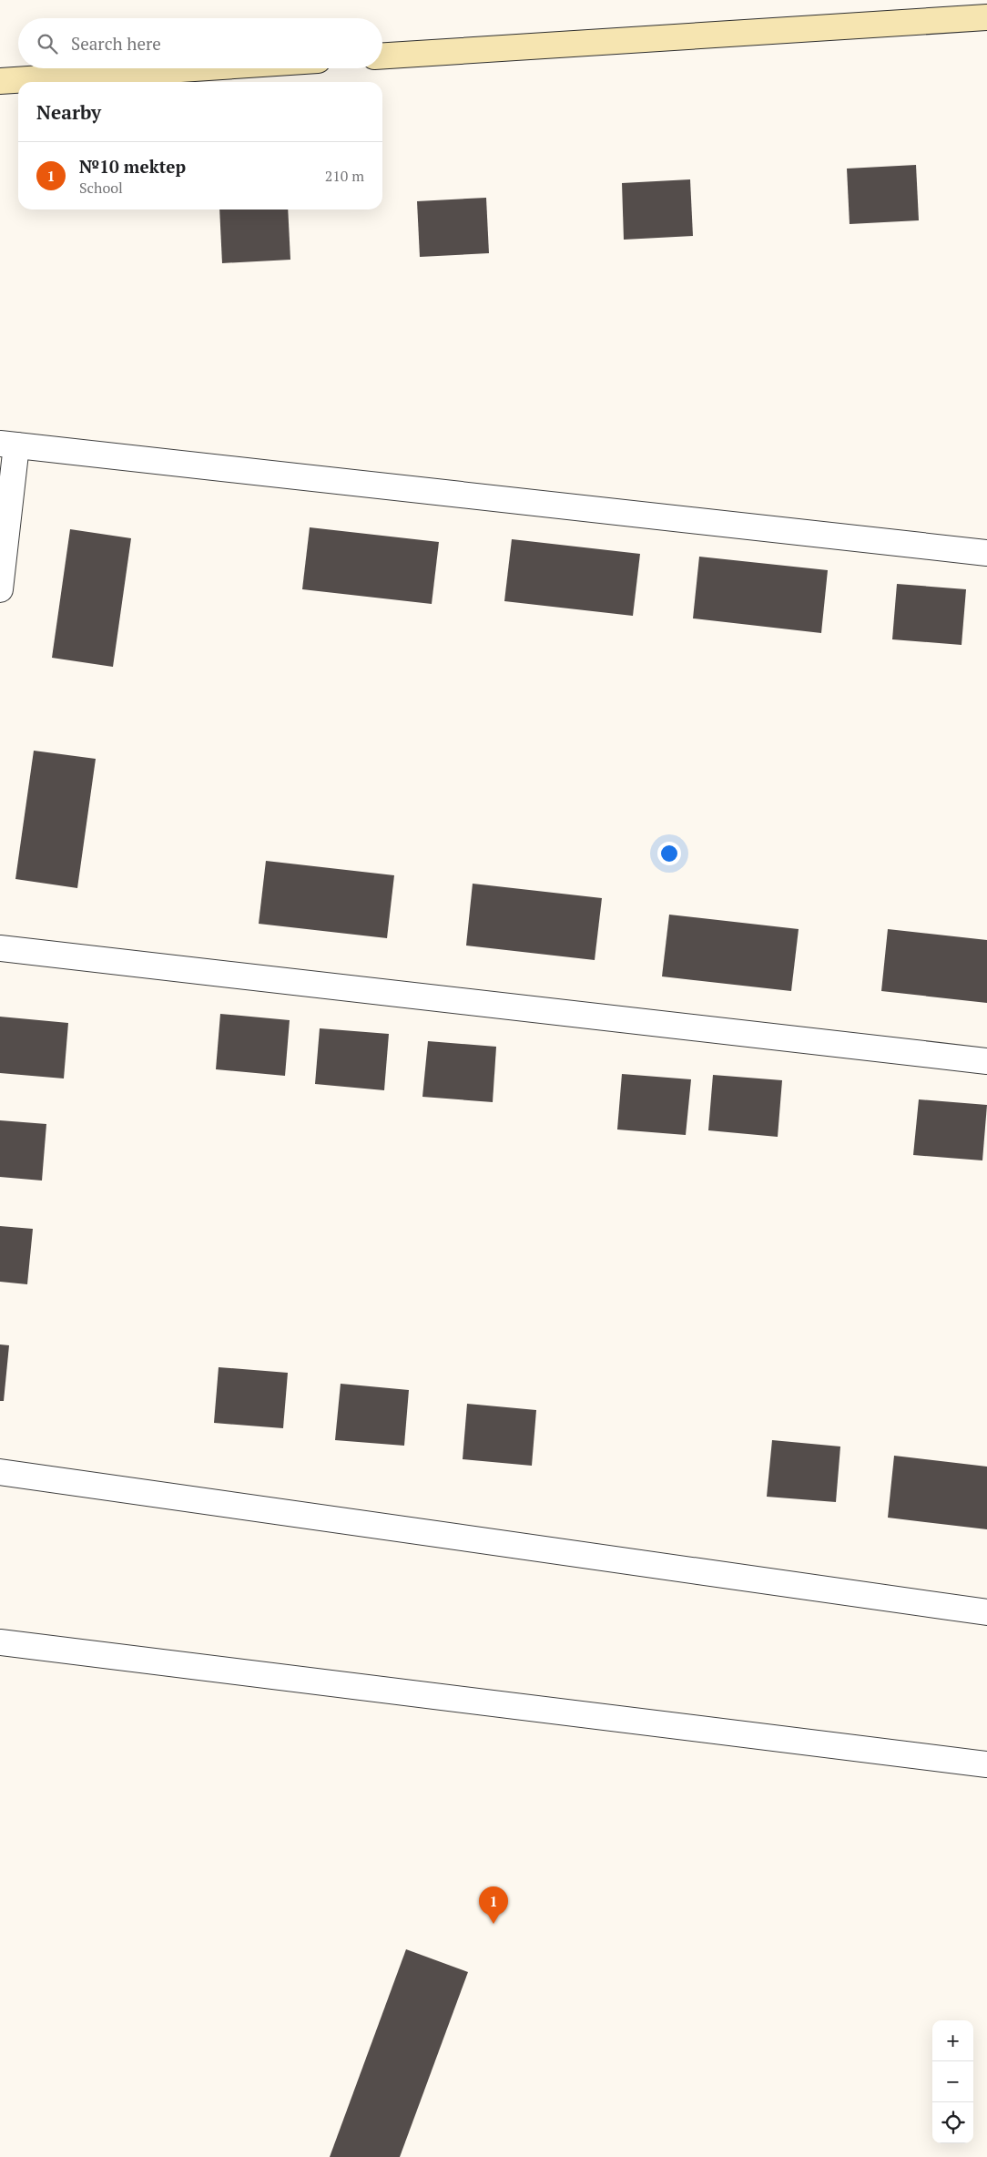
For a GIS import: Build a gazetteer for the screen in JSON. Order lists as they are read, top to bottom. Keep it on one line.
{"page":{"search":"Search here","heading":"Nearby","list":[{"mark":"1","name":"№10 mektep","note":"School","value":"210 m"}],"pins":"1","map_buttons":["+","−"]}}
